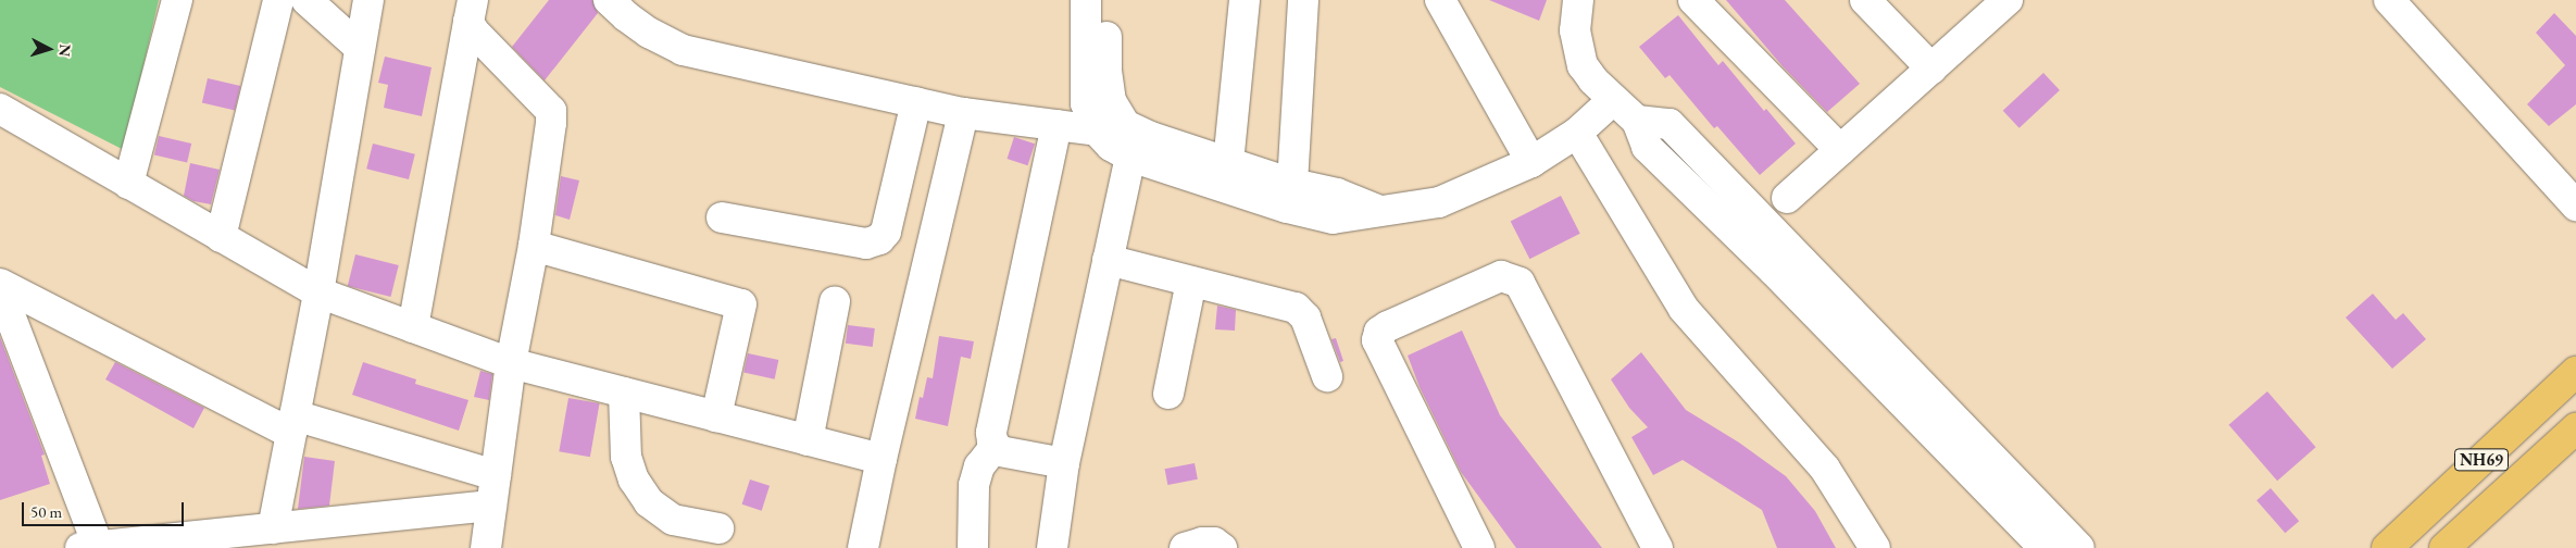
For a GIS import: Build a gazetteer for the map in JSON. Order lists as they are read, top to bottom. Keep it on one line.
{"streets":{"highway":["NH69"]},"scale_bar":"50 m","north":"right"}
